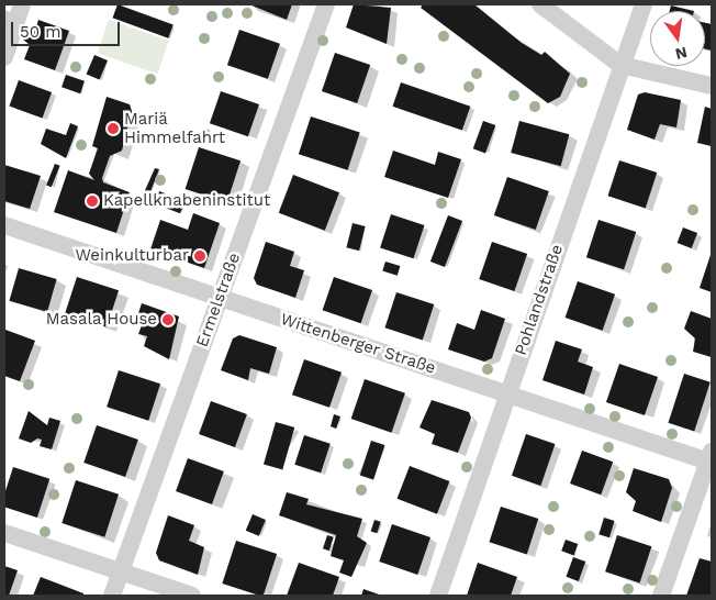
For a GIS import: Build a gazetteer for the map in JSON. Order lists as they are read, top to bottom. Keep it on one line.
{"streets":{"street":["Ermelstraße","Pohlandstraße","Wittenberger Straße"]},"crossings":[["Ermelstraße","Wittenberger Straße"],["Pohlandstraße","Wittenberger Straße"]],"places":["Mariä Himmelfahrt","Kapellknabeninstitut","Weinkulturbar","Masala House"],"scale_bar":"50 m","north":"bottom"}
